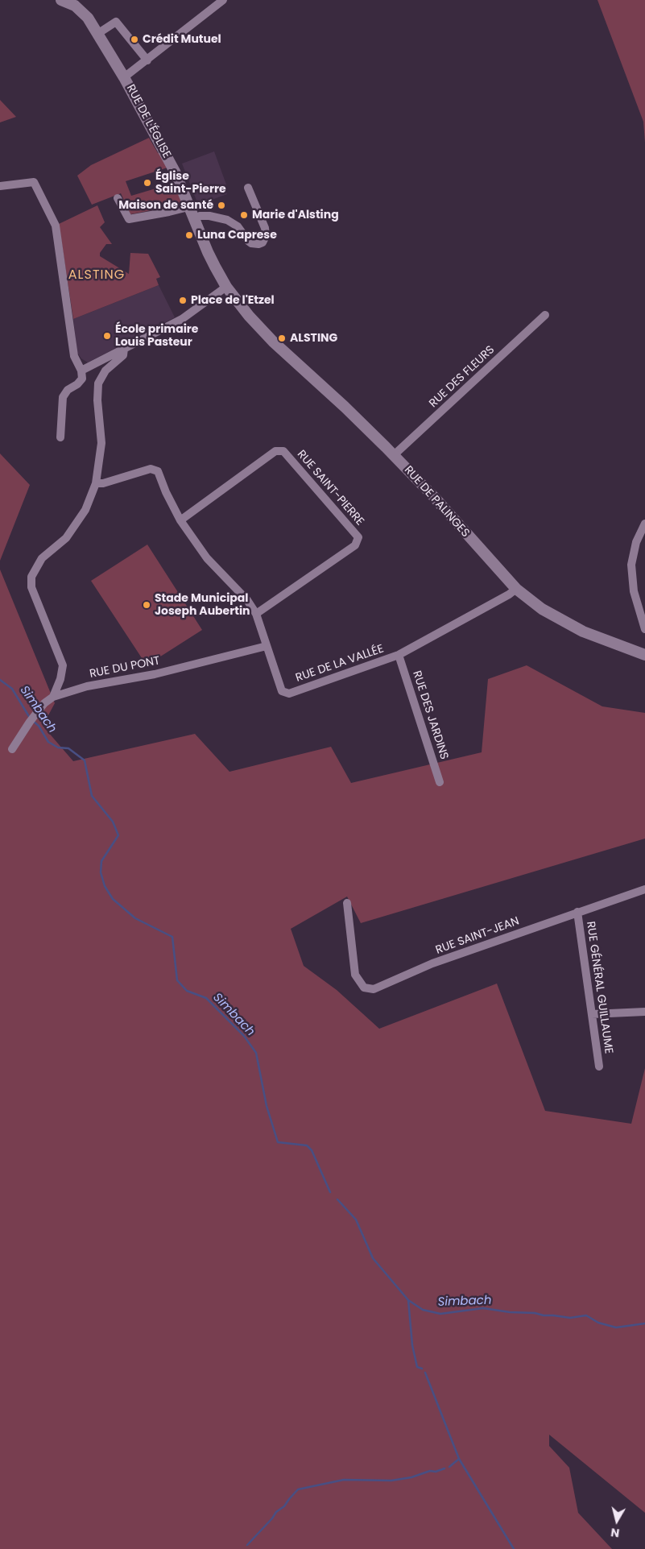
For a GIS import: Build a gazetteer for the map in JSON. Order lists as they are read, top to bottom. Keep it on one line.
{"streets":{"main road":["RUE DE L'ÉGLISE","RUE DE PALINGES"],"street":["RUE DES FLEURS","RUE SAINT-PIERRE","RUE DE LA VALLÉE","RUE DU PONT","RUE DES JARDINS","RUE SAINT-JEAN","RUE GÉNÉRAL GUILLAUME"]},"crossings":[["RUE DE L'ÉGLISE","RUE DE PALINGES"],["RUE DES FLEURS","RUE DE PALINGES"],["RUE SAINT-PIERRE","RUE DE LA VALLÉE"],["RUE DE PALINGES","RUE DE LA VALLÉE"],["RUE DE LA VALLÉE","RUE DU PONT"],["RUE DE LA VALLÉE","RUE DES JARDINS"],["RUE SAINT-JEAN","RUE GÉNÉRAL GUILLAUME"]],"districts":["ALSTING"],"water":["Simbach"],"places":["Crédit Mutuel","Église Saint-Pierre","Maison de santé","Marie d'Alsting","Luna Caprese","Place de l'Etzel","École primaire Louis Pasteur","ALSTING","Stade Municipal Joseph Aubertin"],"north":"bottom"}
